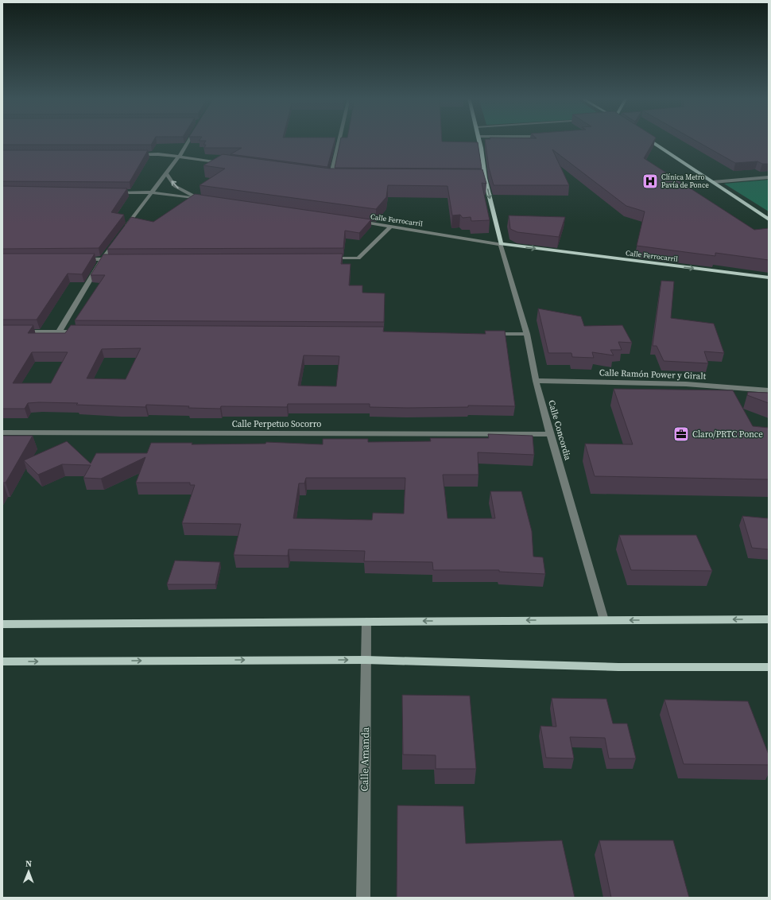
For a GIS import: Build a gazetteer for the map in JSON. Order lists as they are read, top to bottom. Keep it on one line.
{"streets":{"main road":["Calle Ferrocarril"],"street":["Calle Ramón Power y Giralt","Calle Perpetuo Socorro","Calle Concordia","Calle Amanda"]},"crossings":[["Calle Ferrocarril","Calle Concordia"],["Calle Ramón Power y Giralt","Calle Concordia"],["Calle Perpetuo Socorro","Calle Concordia"]],"one_way":["Calle Ferrocarril"],"places":{"hospital":["Clínica Metro Pavía de Ponce"],"office":["Claro/PRTC Ponce"]},"north":"top"}
